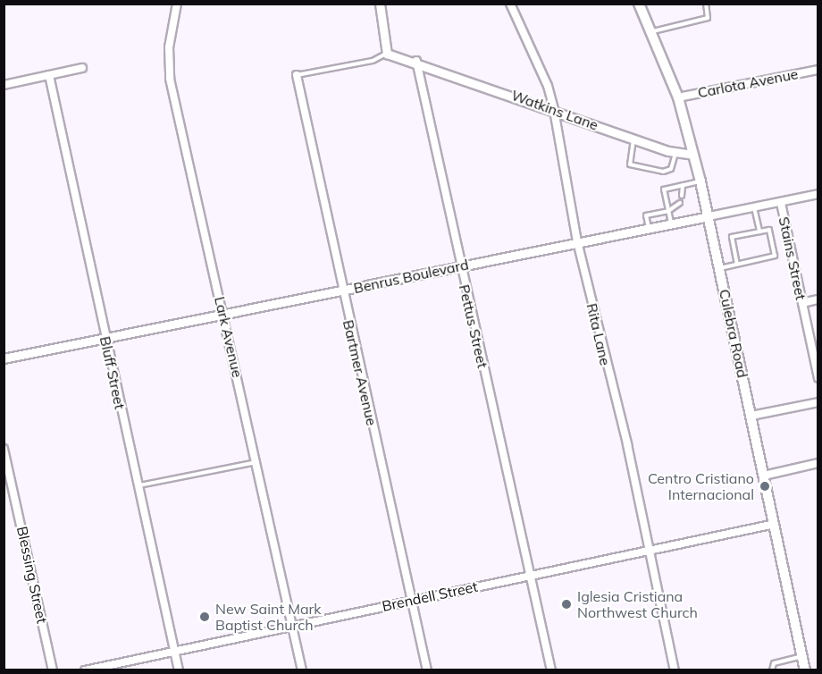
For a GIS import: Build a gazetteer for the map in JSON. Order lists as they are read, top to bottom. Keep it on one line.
{"streets":{"main road":["Culebra Road"],"street":["Carlota Avenue","Watkins Lane","Stains Street","Benrus Boulevard","Pettus Street","Rita Lane","Lark Avenue","Bluff Street","Bartmer Avenue","Blessing Street","Brendell Street"]},"crossings":[["Carlota Avenue","Culebra Road"],["Watkins Lane","Pettus Street"],["Watkins Lane","Culebra Road"],["Watkins Lane","Rita Lane"],["Stains Street","Benrus Boulevard"],["Benrus Boulevard","Pettus Street"],["Benrus Boulevard","Culebra Road"],["Benrus Boulevard","Rita Lane"],["Benrus Boulevard","Lark Avenue"],["Benrus Boulevard","Bluff Street"],["Benrus Boulevard","Bartmer Avenue"],["Pettus Street","Brendell Street"],["Culebra Road","Brendell Street"],["Rita Lane","Brendell Street"],["Lark Avenue","Brendell Street"],["Bluff Street","Brendell Street"],["Bartmer Avenue","Brendell Street"]],"places":["Centro Cristiano Internacional","Iglesia Cristiana Northwest Church","New Saint Mark Baptist Church"]}
